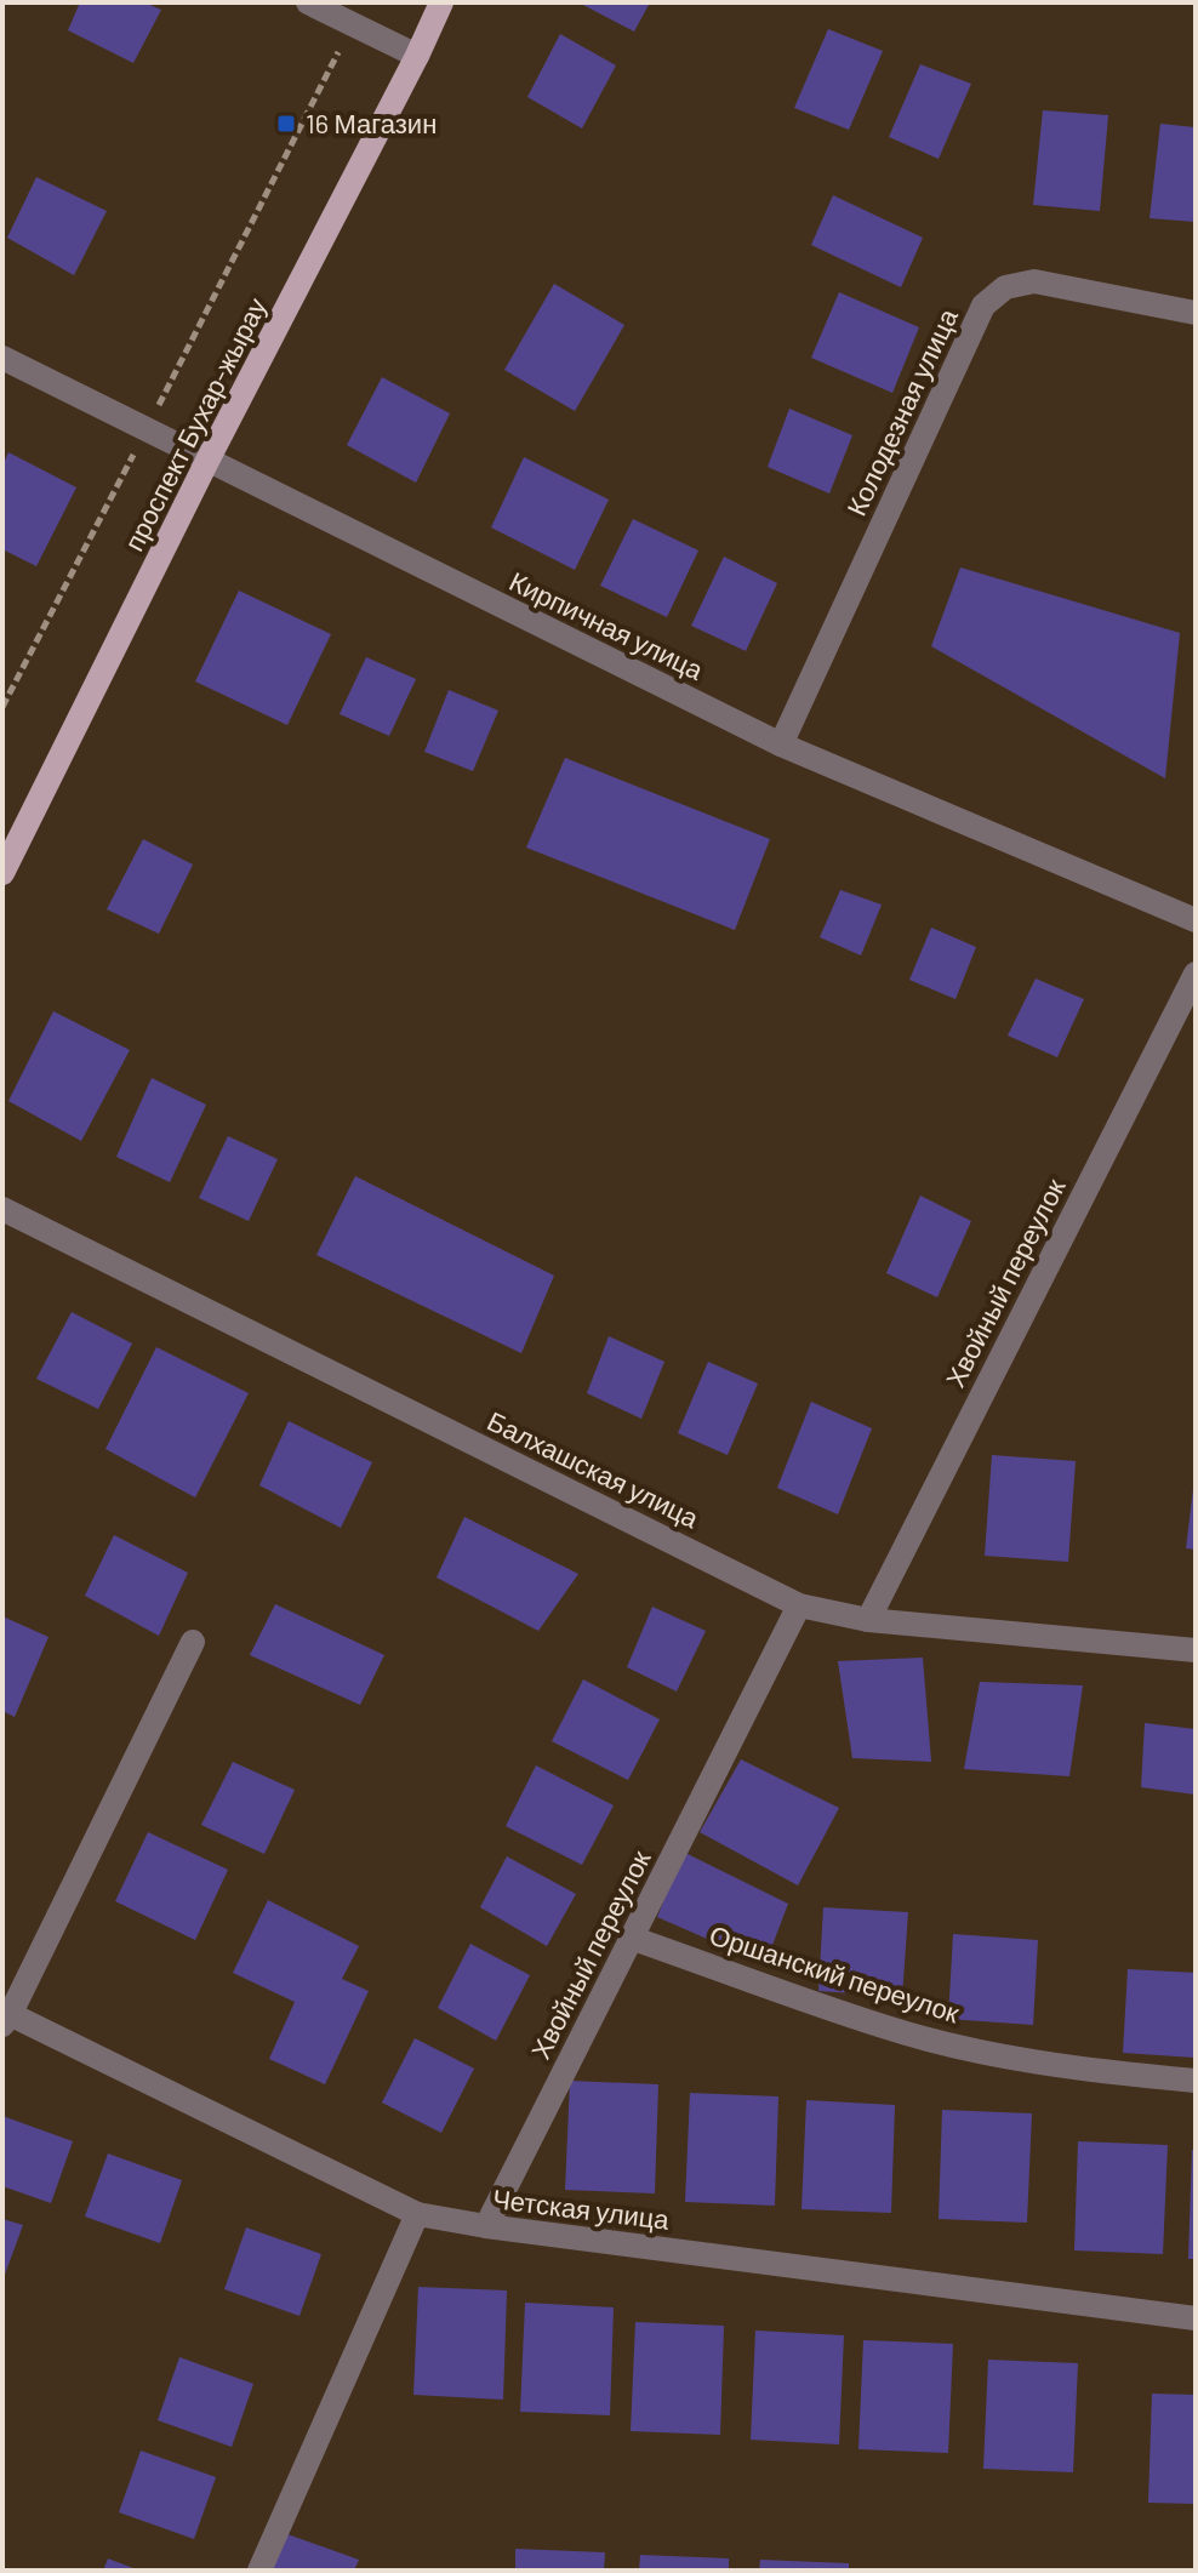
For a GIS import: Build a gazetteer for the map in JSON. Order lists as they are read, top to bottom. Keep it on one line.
{"streets":{"main road":["проспект Бухар-жырау"],"street":["Колодезная улица","Кирпичная улица","Хвойный переулок","Балхашская улица","Оршанский переулок","Четская улица"]},"crossings":[["Колодезная улица","Кирпичная улица"],["проспект Бухар-жырау","Кирпичная улица"],["Хвойный переулок","Балхашская улица"],["Хвойный переулок","Оршанский переулок"],["Хвойный переулок","Четская улица"]],"places":{"transit":["16 Магазин"]}}
